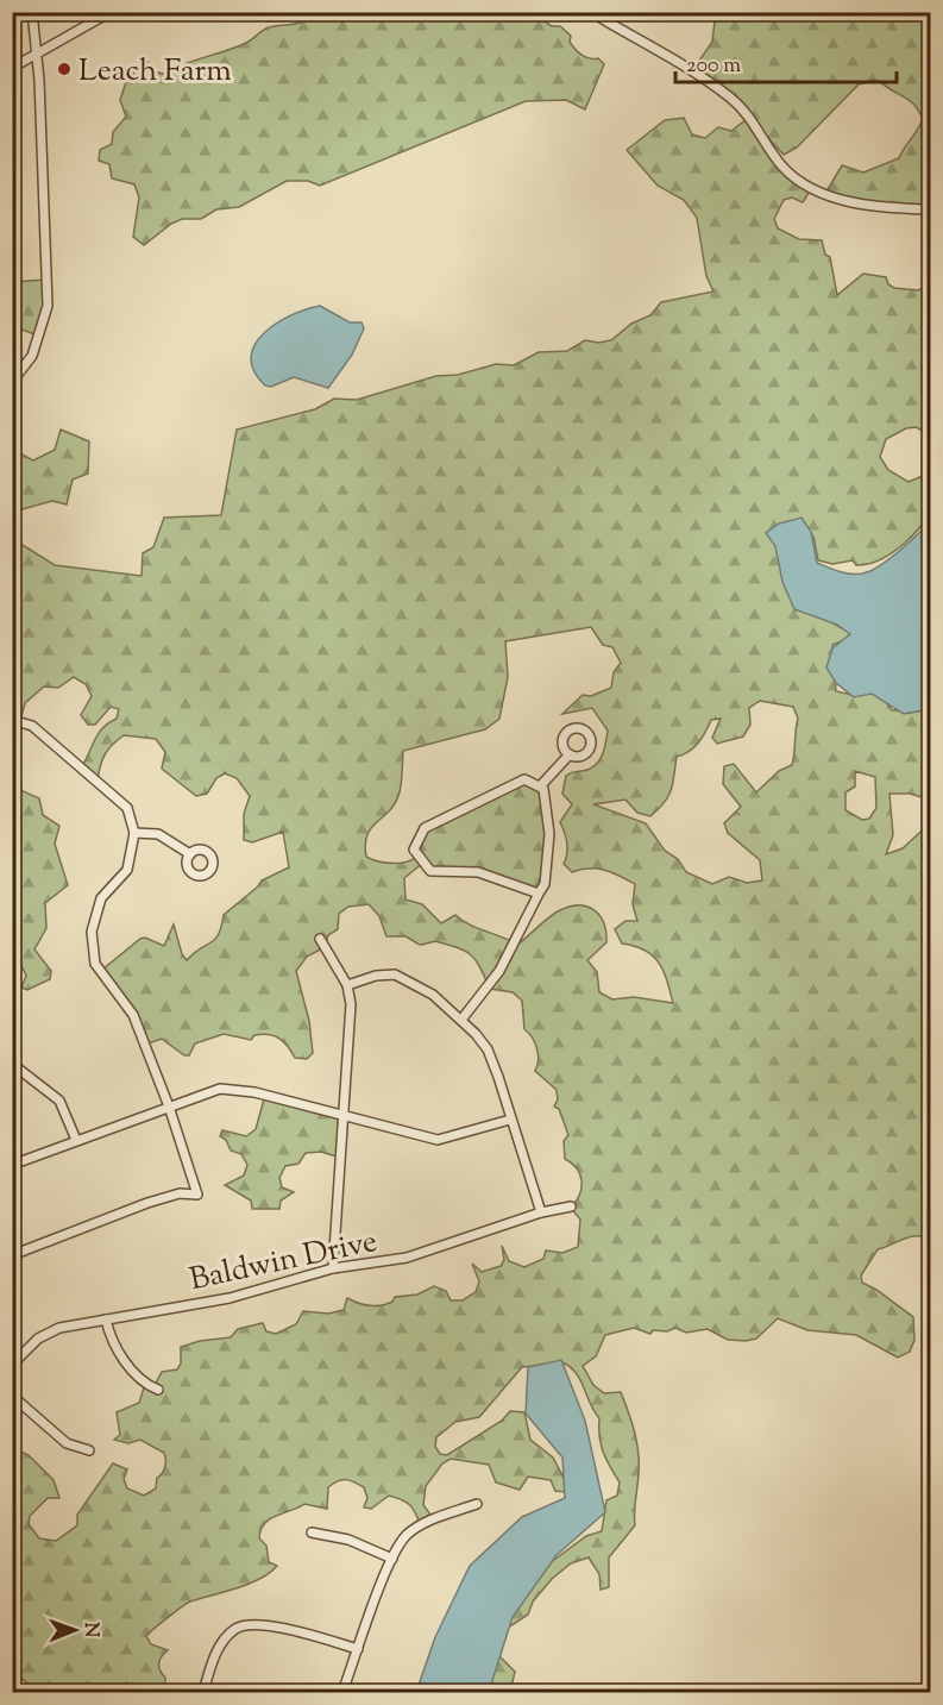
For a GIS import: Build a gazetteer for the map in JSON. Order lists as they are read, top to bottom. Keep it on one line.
{"streets":{"street":["Baldwin Drive"]},"places":["Leach Farm"],"scale_bar":"200 m","north":"right"}
